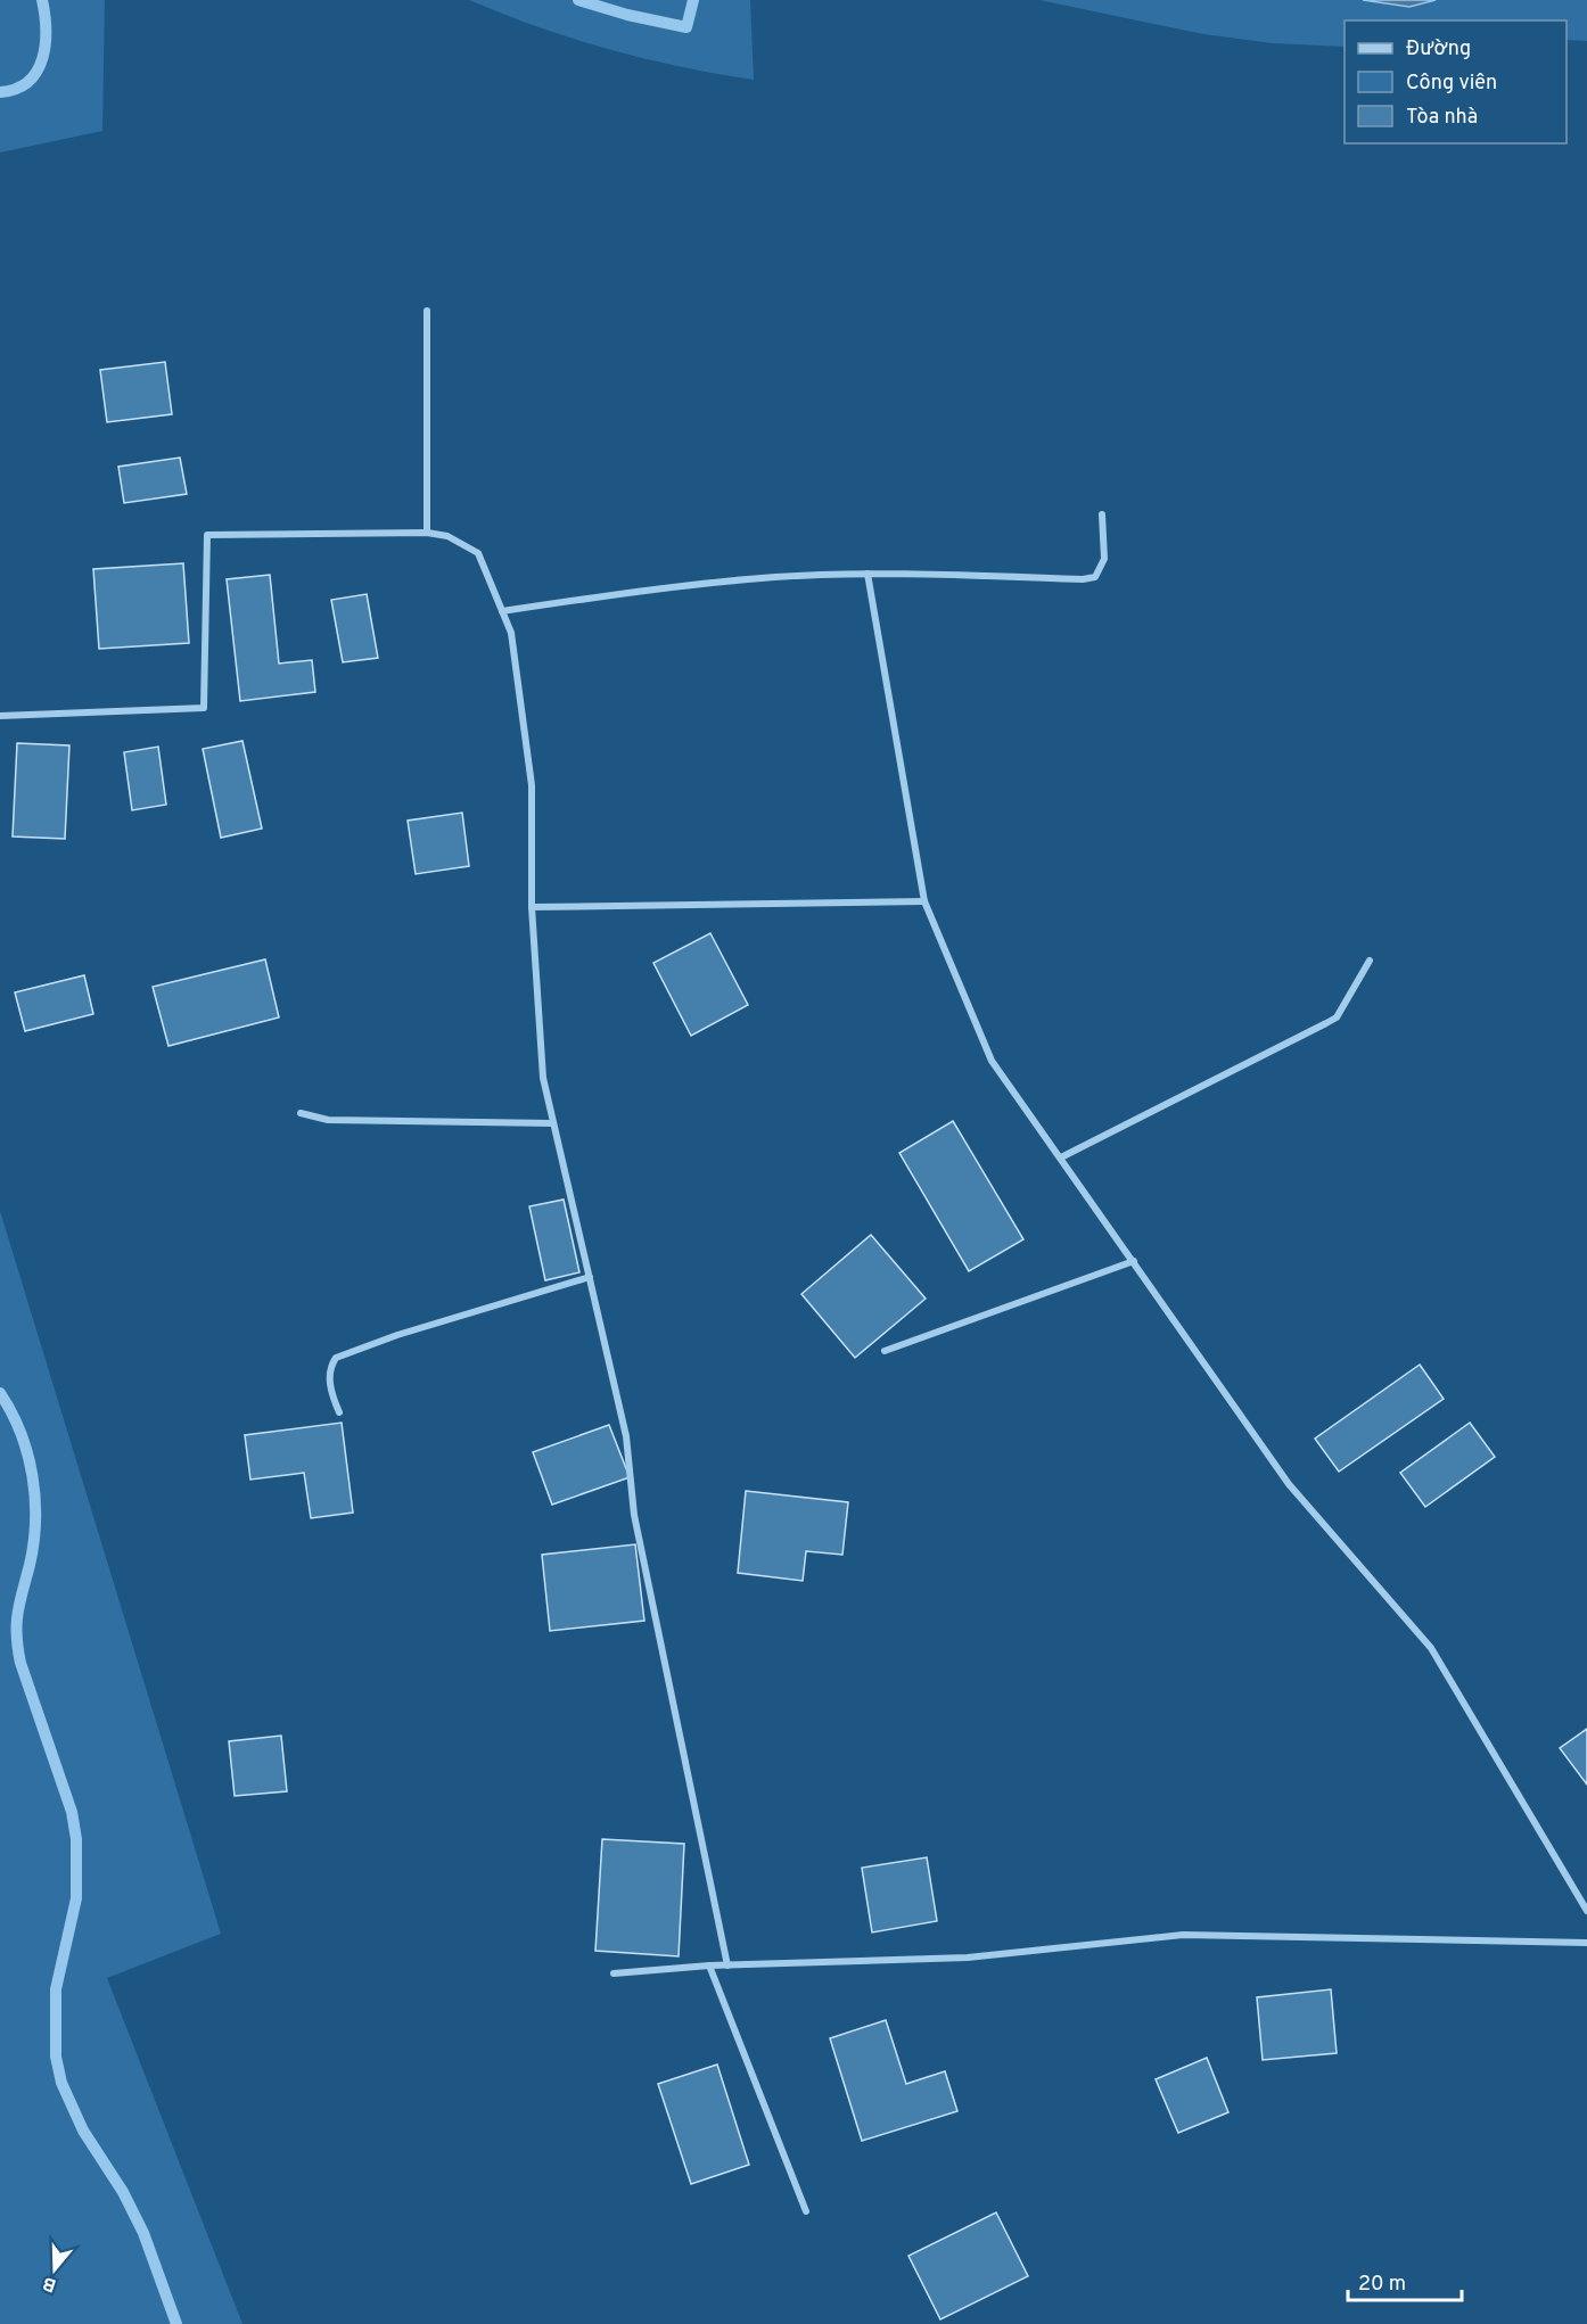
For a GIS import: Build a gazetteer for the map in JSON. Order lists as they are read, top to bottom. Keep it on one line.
{"legend":["Đường","Công viên","Tòa nhà"],"scale_bar":"20 m","north":"bottom"}
